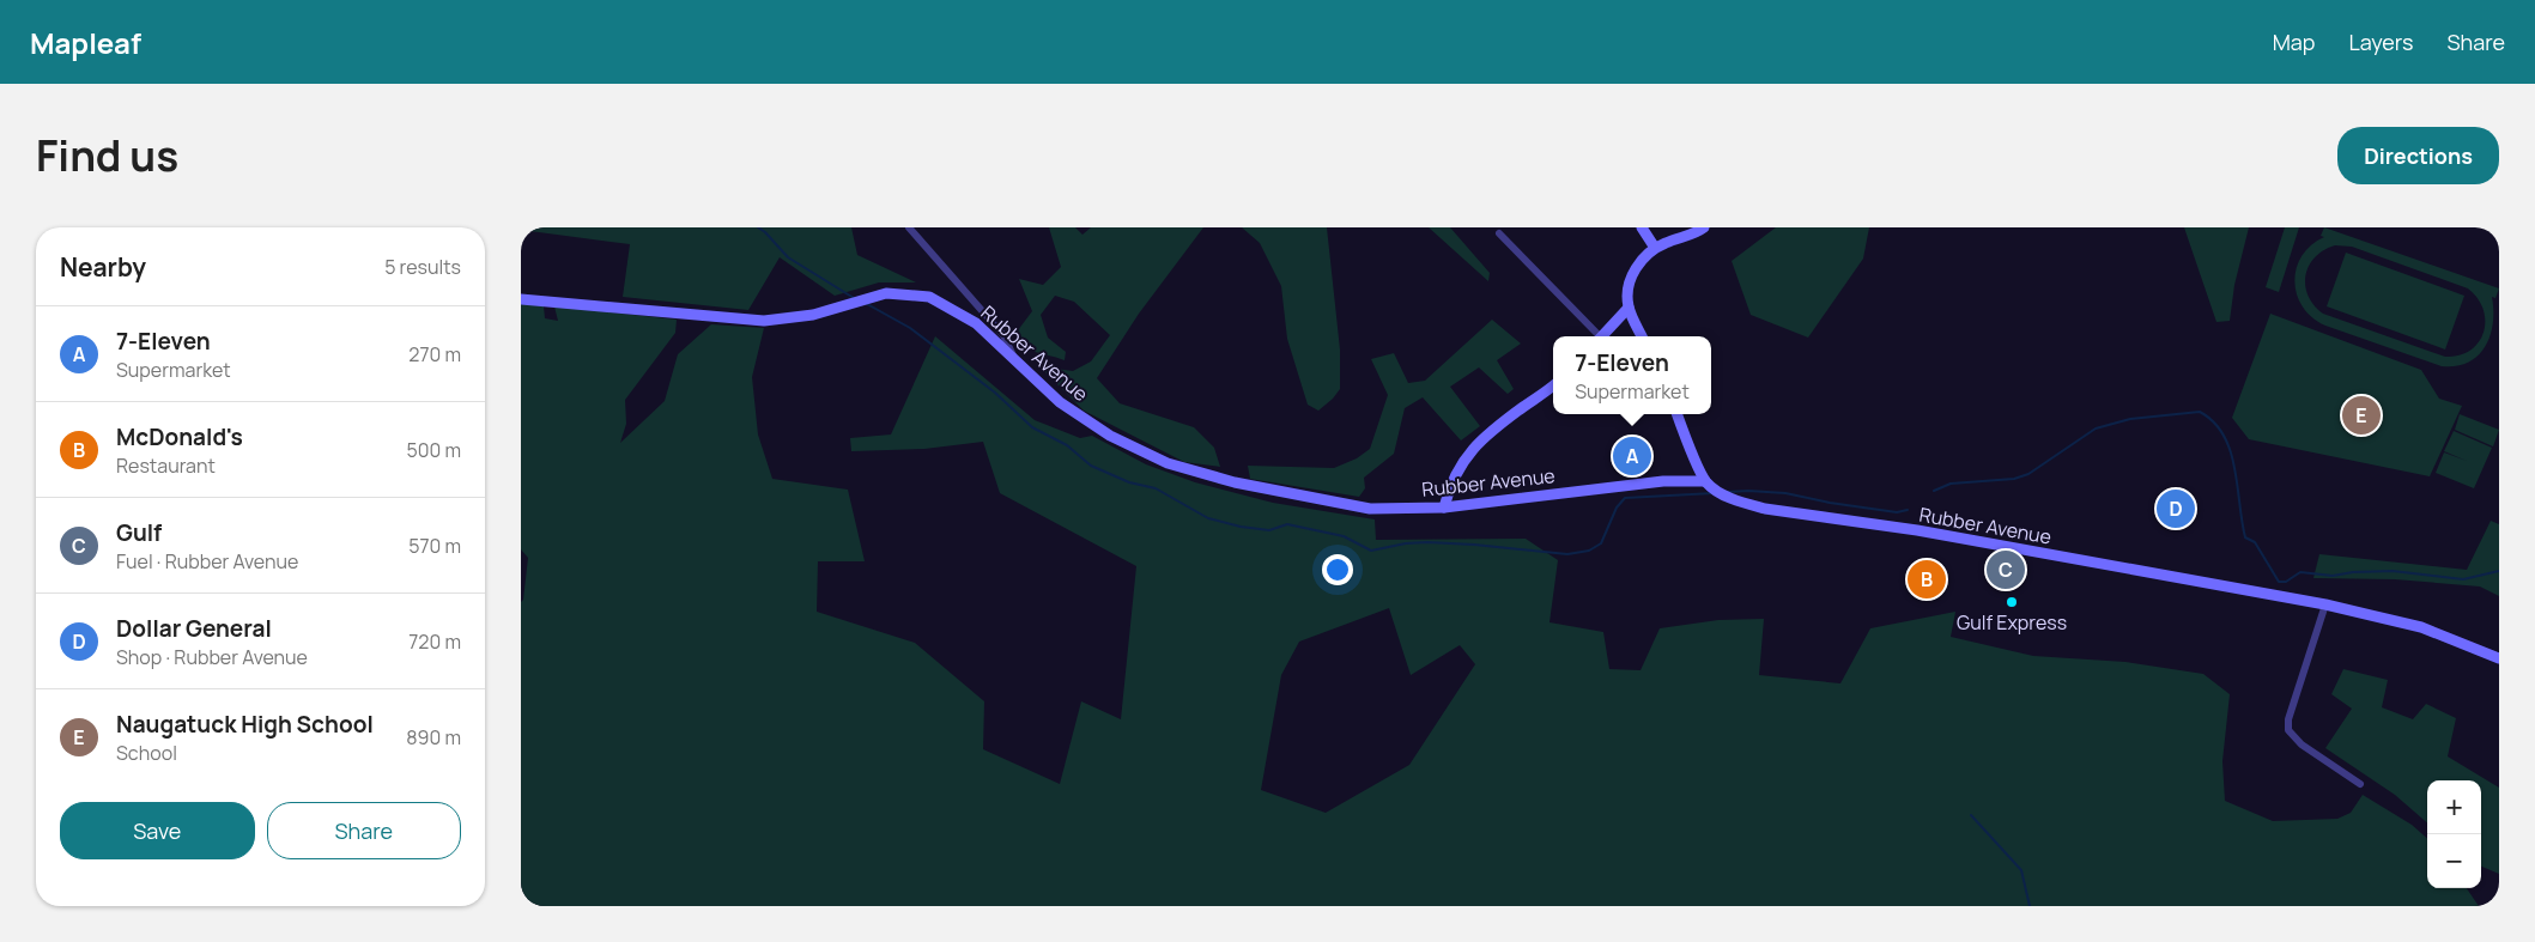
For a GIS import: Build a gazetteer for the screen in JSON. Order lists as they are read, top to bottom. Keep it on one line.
{"streets":{"street":["Rubber Avenue"]},"places":["Gulf Express"],"page":{"header":"Mapleaf","nav":["Map","Layers","Share"],"title":"Find us","buttons":["Directions",["Save","Share"]],"heading":["Nearby","5 results"],"list":[{"mark":"A","name":"7-Eleven","note":"Supermarket","value":"270 m"},{"mark":"B","name":"McDonald's","note":"Restaurant","value":"500 m"},{"mark":"C","name":"Gulf","note":"Fuel · Rubber Avenue","value":"570 m"},{"mark":"D","name":"Dollar General","note":"Shop · Rubber Avenue","value":"720 m"},{"mark":"E","name":"Naugatuck High School","note":"School","value":"890 m"}],"popup":["7-Eleven","Supermarket"],"pins":["E","A","D","C","B"],"map_buttons":["+","−"]}}
